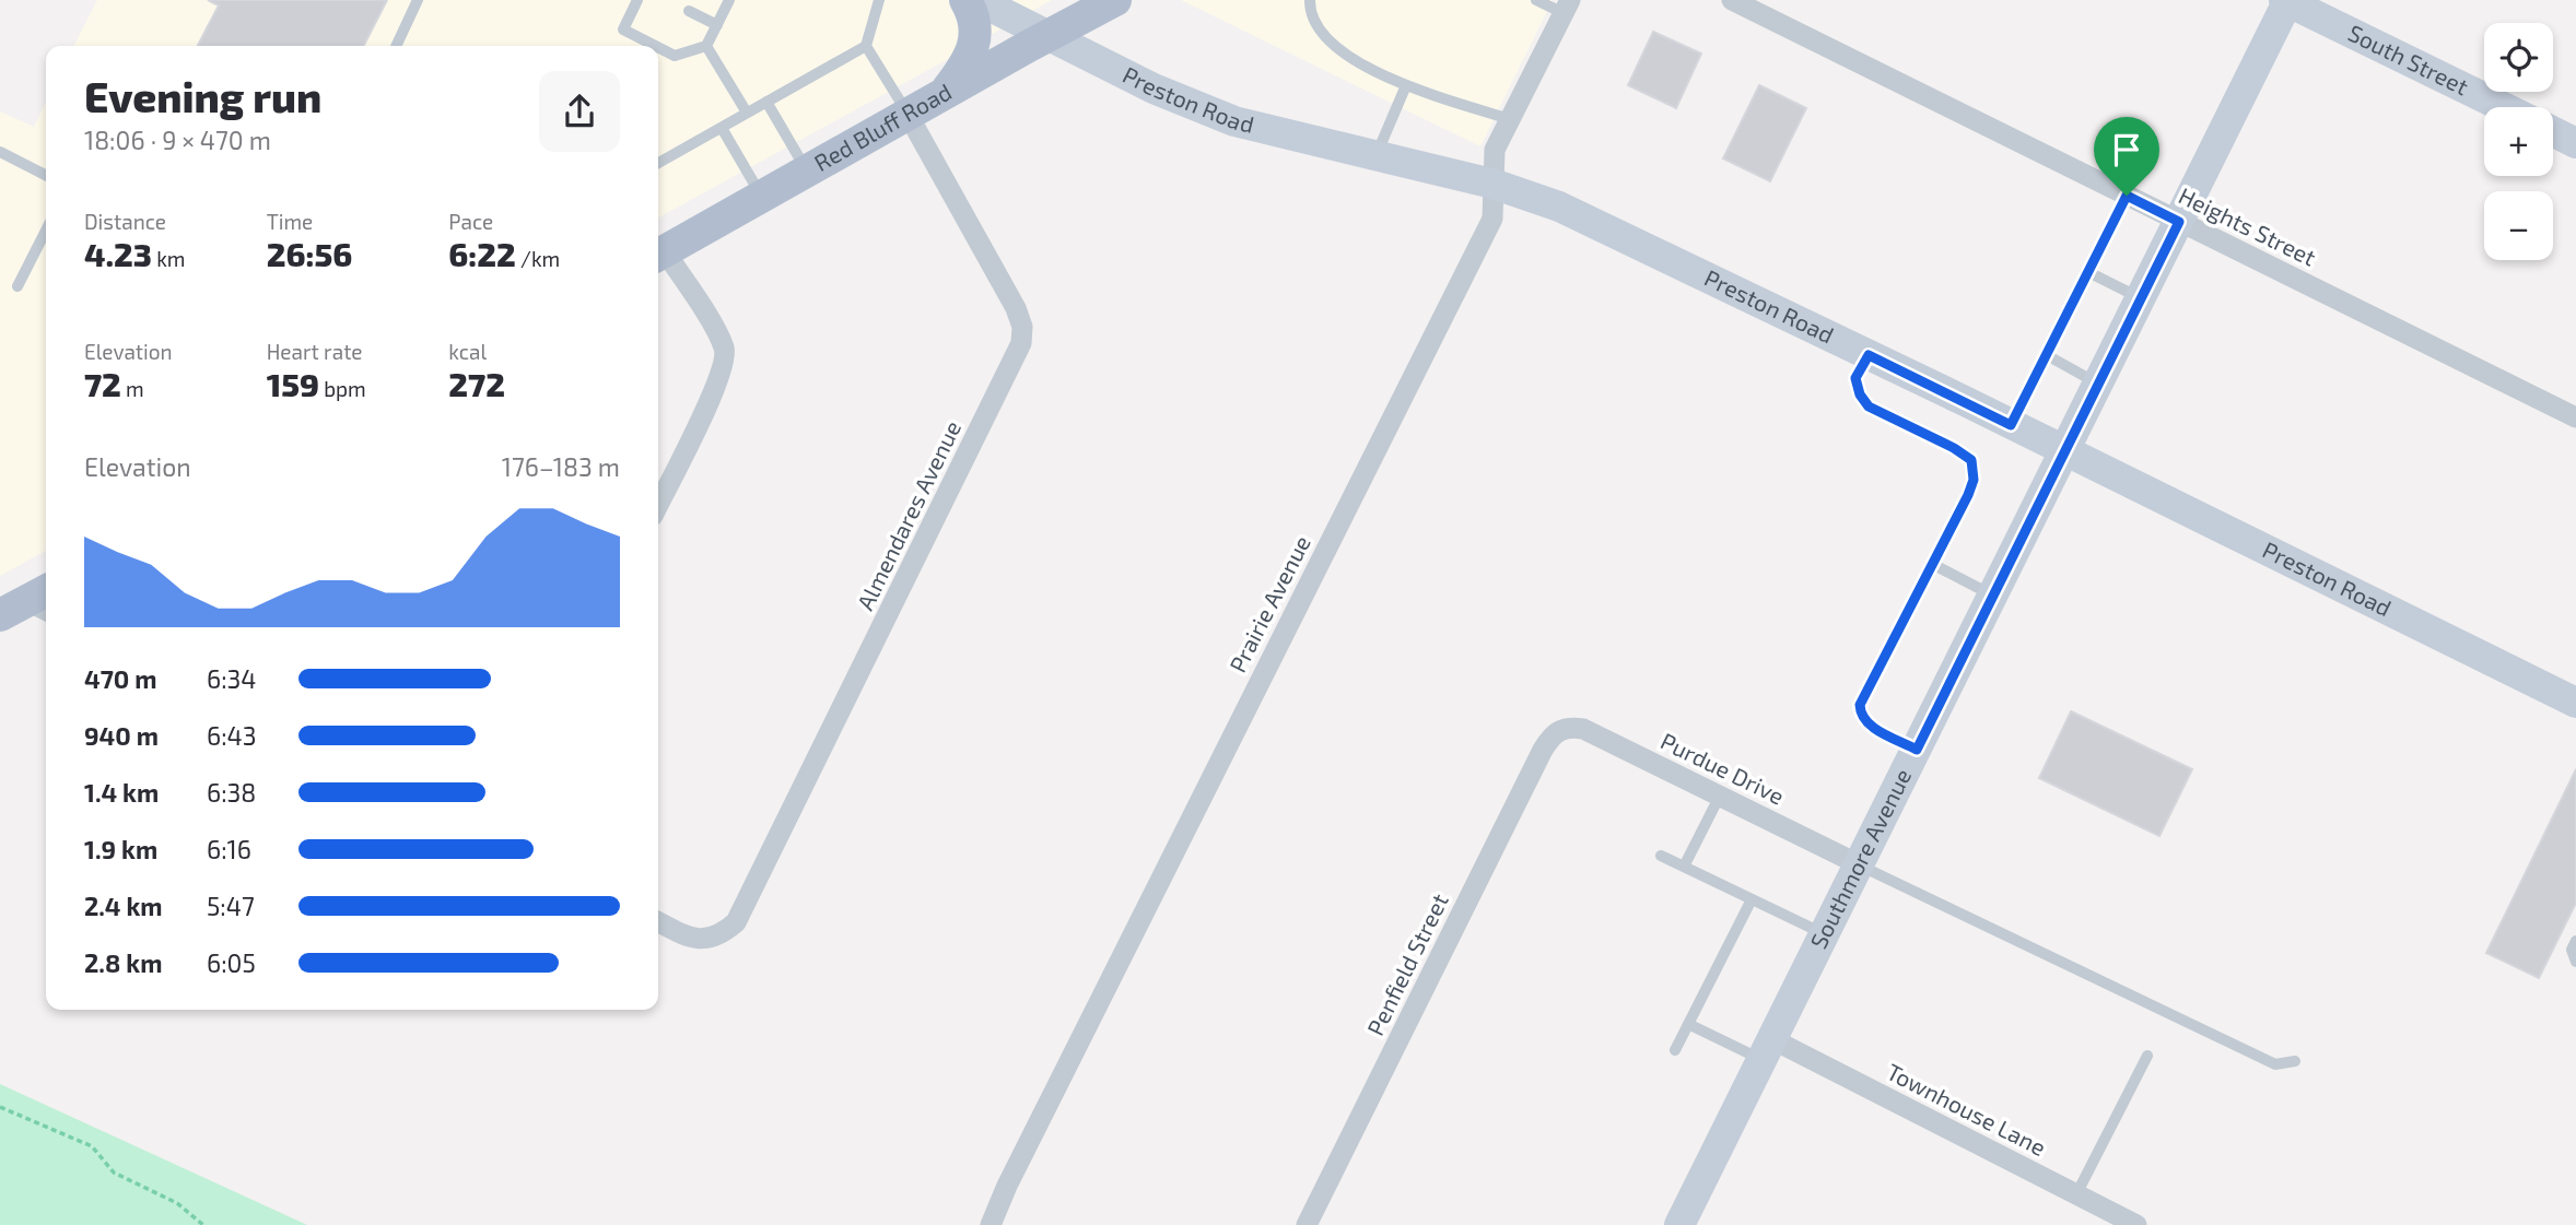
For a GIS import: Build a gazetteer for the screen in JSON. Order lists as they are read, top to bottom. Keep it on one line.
{"streets":{"main road":["South Street","Preston Road","Red Bluff Road","Southmore Avenue"],"street":["Heights Street","Almendares Avenue","Prairie Avenue","Purdue Drive","Penfield Street","Townhouse Lane"]},"crossings":[["South Street","Southmore Avenue"],["Preston Road","Red Bluff Road"],["Preston Road","Prairie Avenue"],["Preston Road","Southmore Avenue"],["Red Bluff Road","Almendares Avenue"],["Heights Street","Southmore Avenue"],["Purdue Drive","Southmore Avenue"],["Purdue Drive","Penfield Street"],["Southmore Avenue","Townhouse Lane"]],"page":{"map_buttons":["+","−"],"heading":["Evening run","18:06 · 9 × 470 m"],"stats":[["Distance","4.23 km"],["Time","26:56"],["Pace","6:22 /km"],["Elevation","72 m"],["Heart rate","159 bpm"],["kcal","272"]],"chart":["Elevation","176–183 m"],"list":[{"name":"470 m","note":"6:34"},{"name":"940 m","note":"6:43"},{"name":"1.4 km","note":"6:38"},{"name":"1.9 km","note":"6:16"},{"name":"2.4 km","note":"5:47"},{"name":"2.8 km","note":"6:05"}]}}
